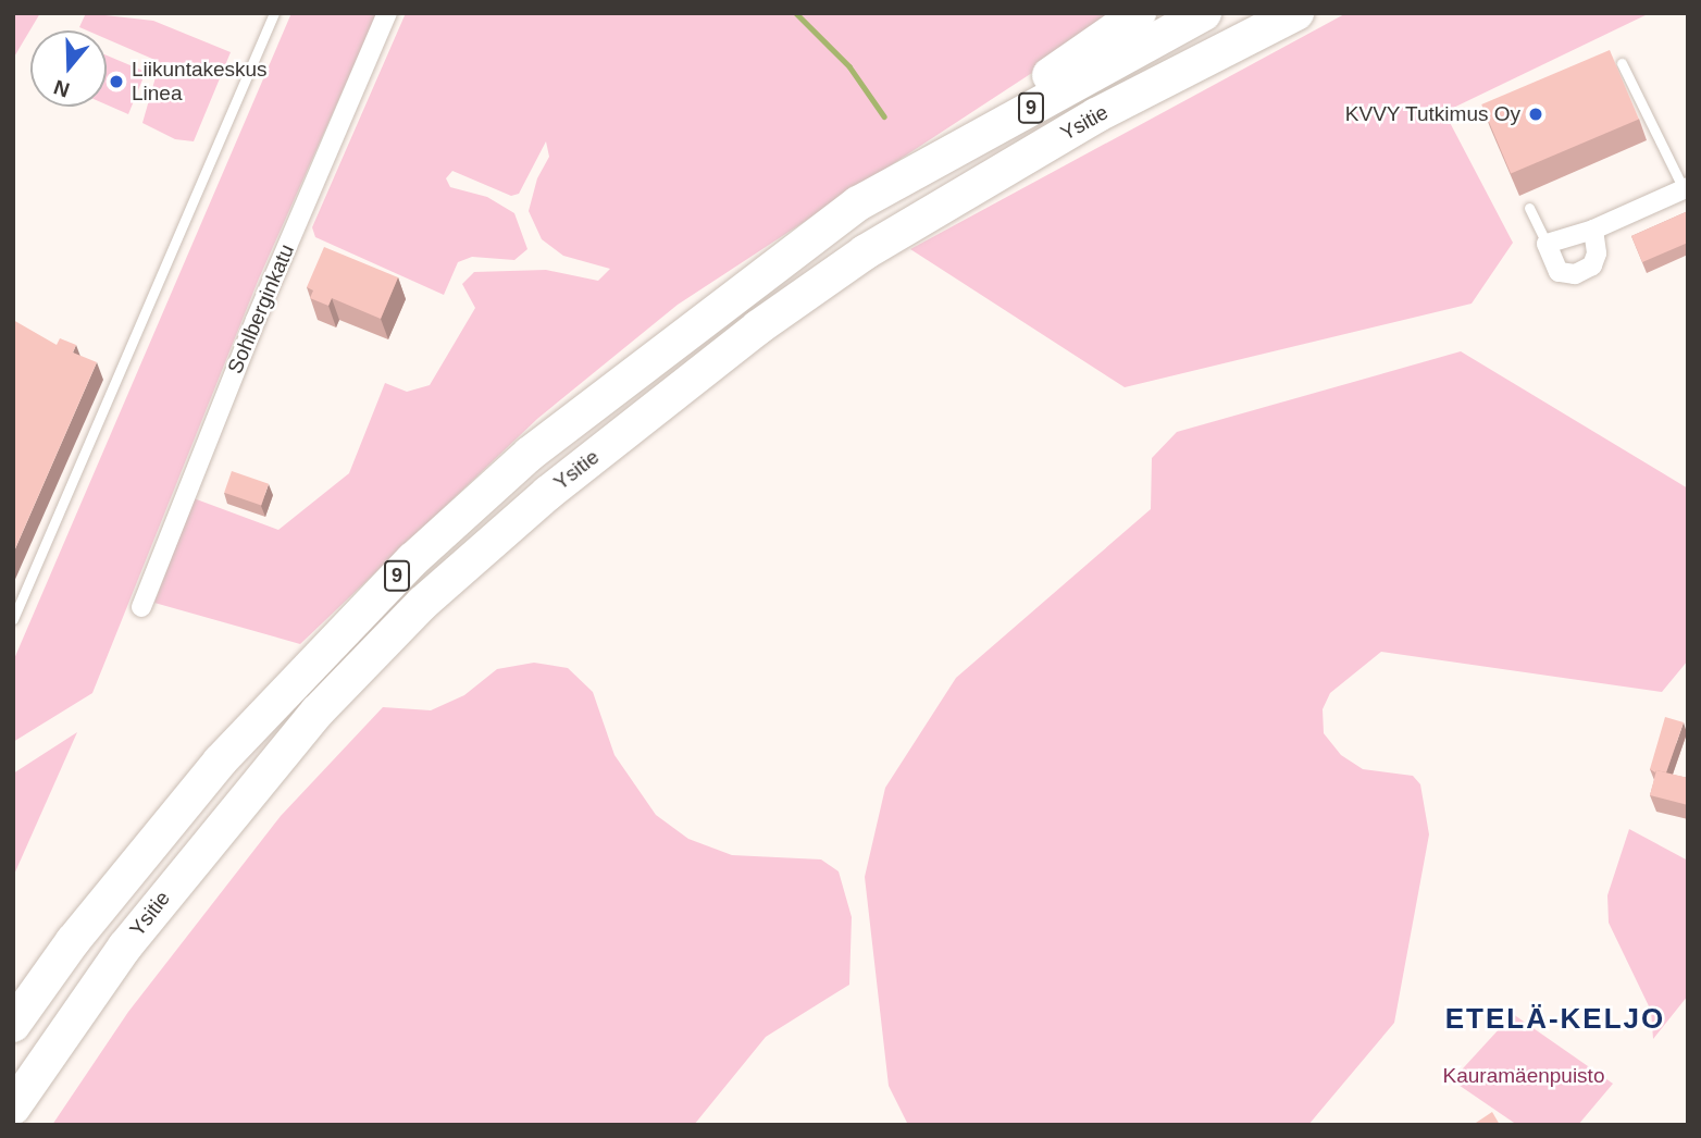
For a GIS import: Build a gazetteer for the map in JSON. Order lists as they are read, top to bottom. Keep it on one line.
{"streets":{"highway":["9","Ysitie"],"street":["Sohlberginkatu"]},"districts":["ETELÄ-KELJO"],"parks":["Kauramäenpuisto"],"places":["Liikuntakeskus Linea","KVVY Tutkimus Oy"],"north":"bottom"}
